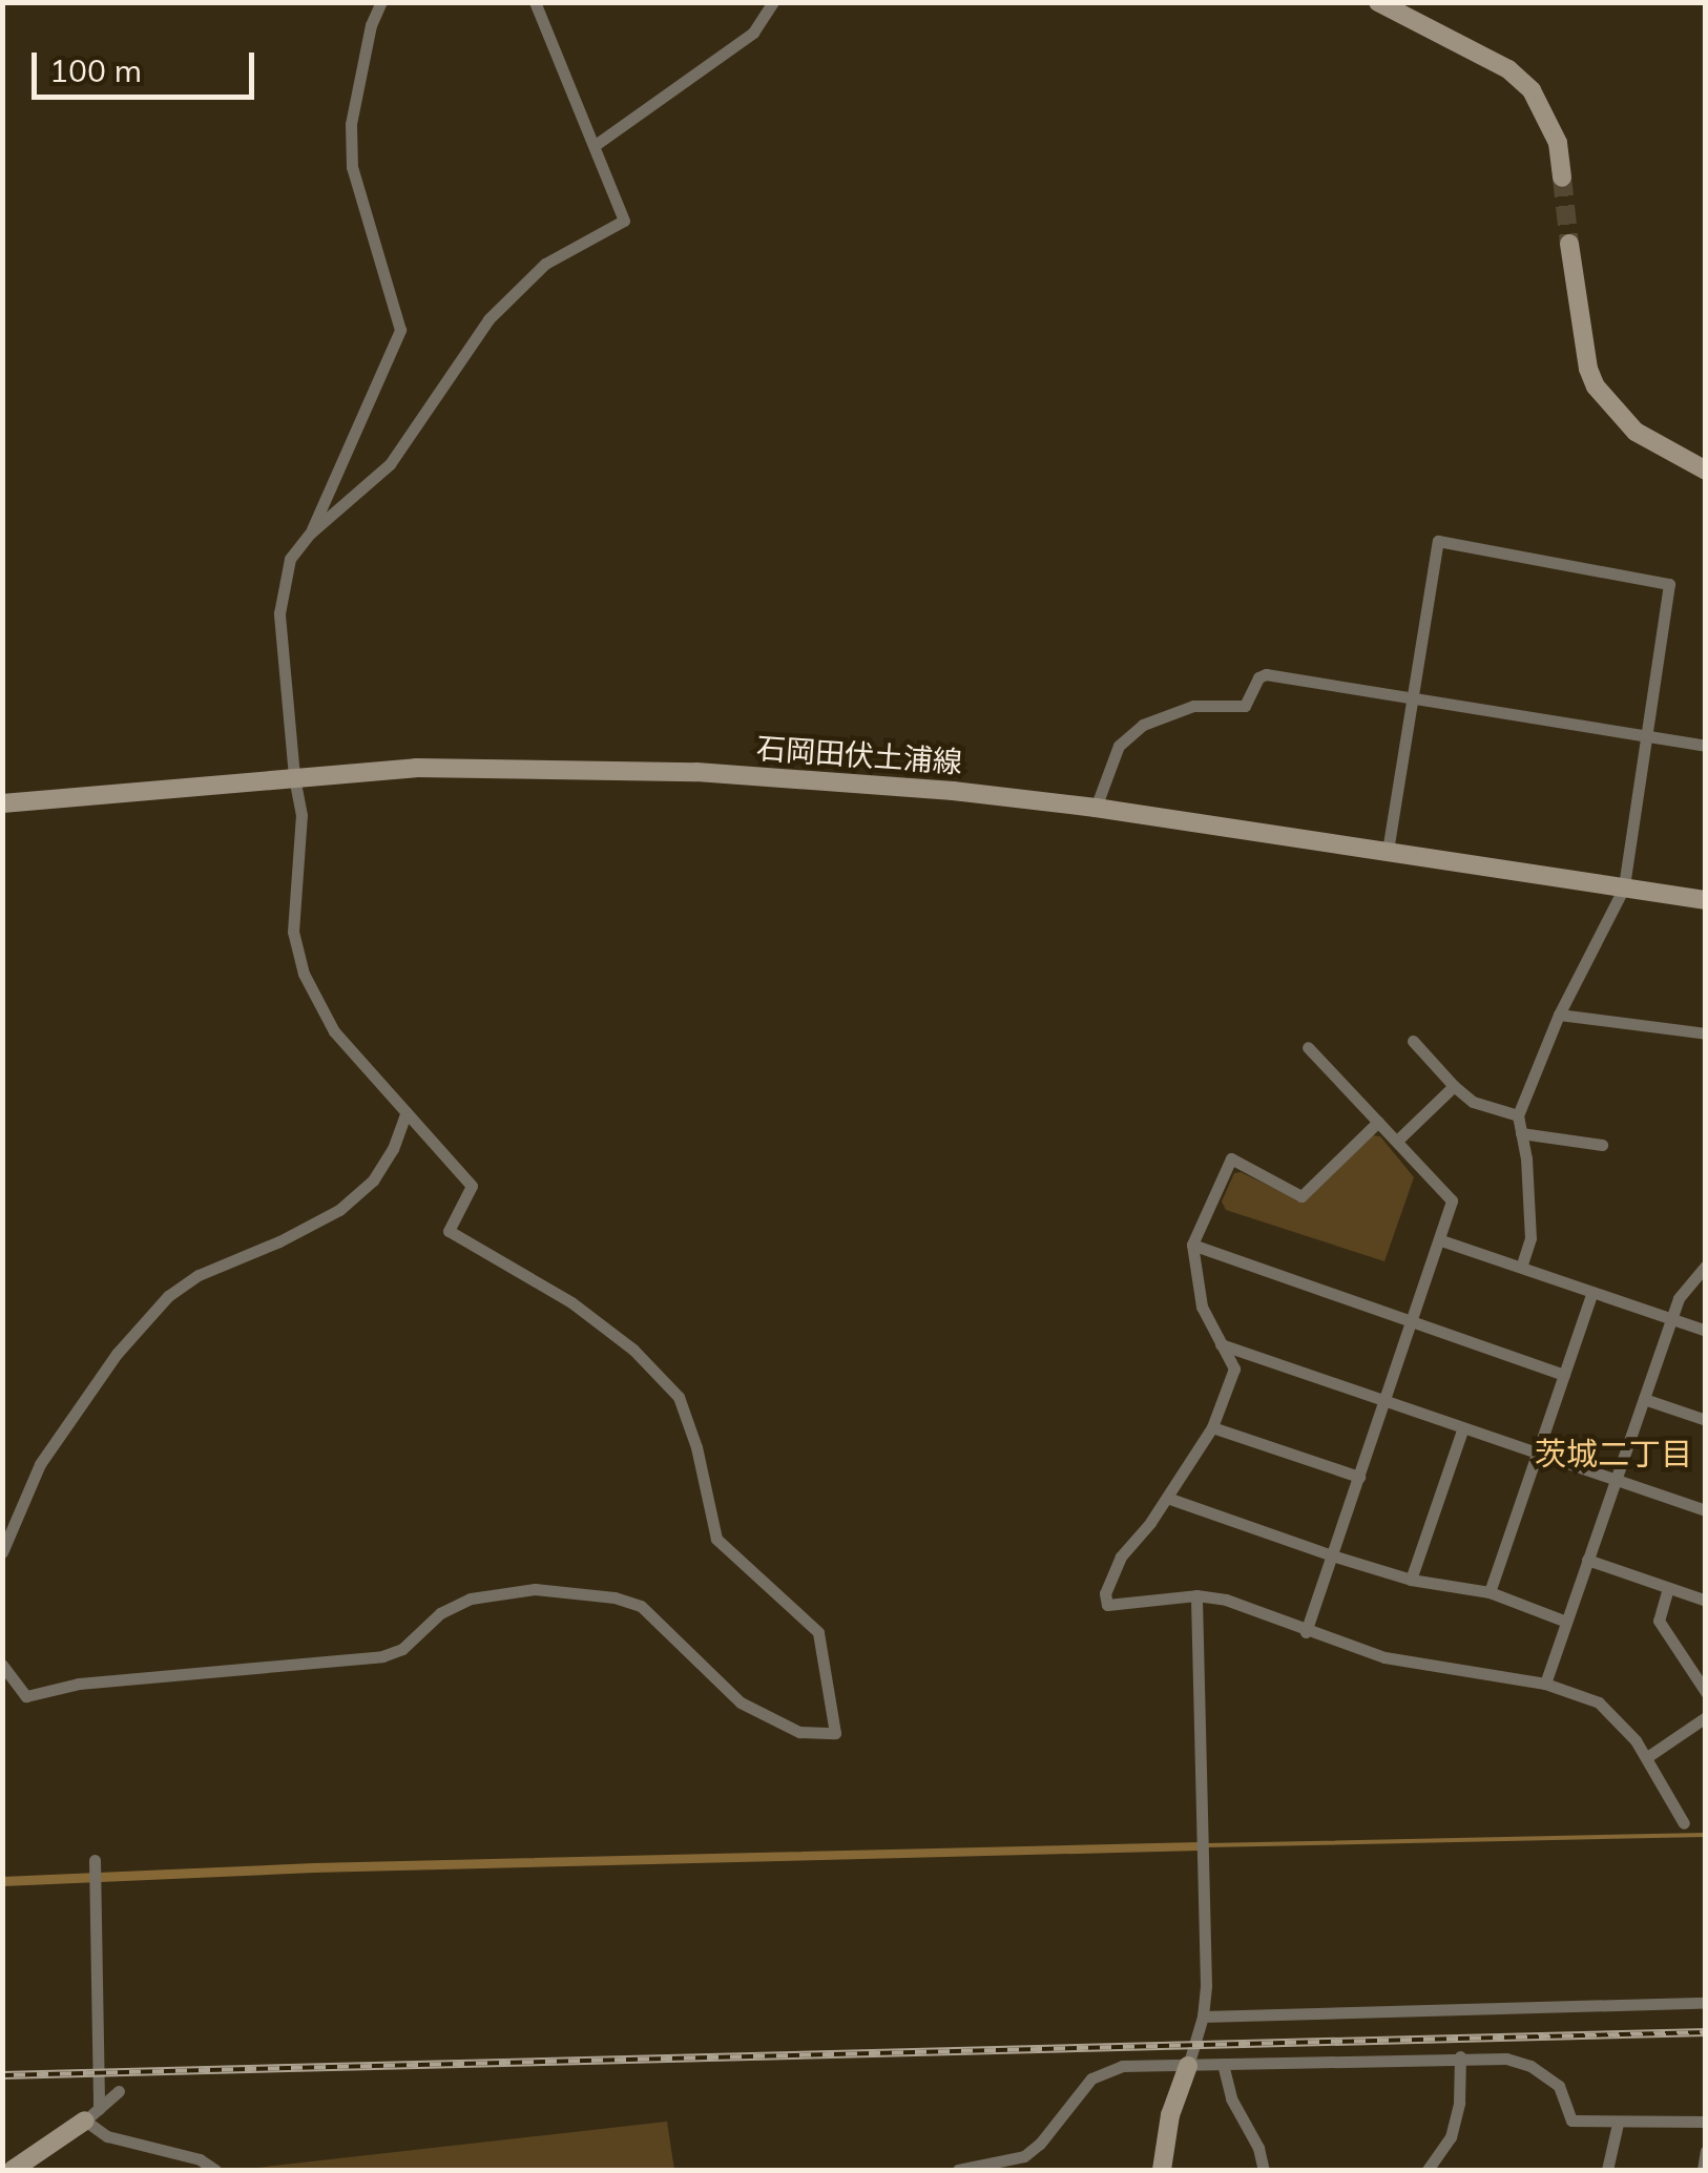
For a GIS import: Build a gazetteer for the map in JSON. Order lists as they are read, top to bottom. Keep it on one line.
{"streets":{"main road":["石岡田伏土浦線"]},"districts":["茨城二丁目"],"scale_bar":"100 m"}
